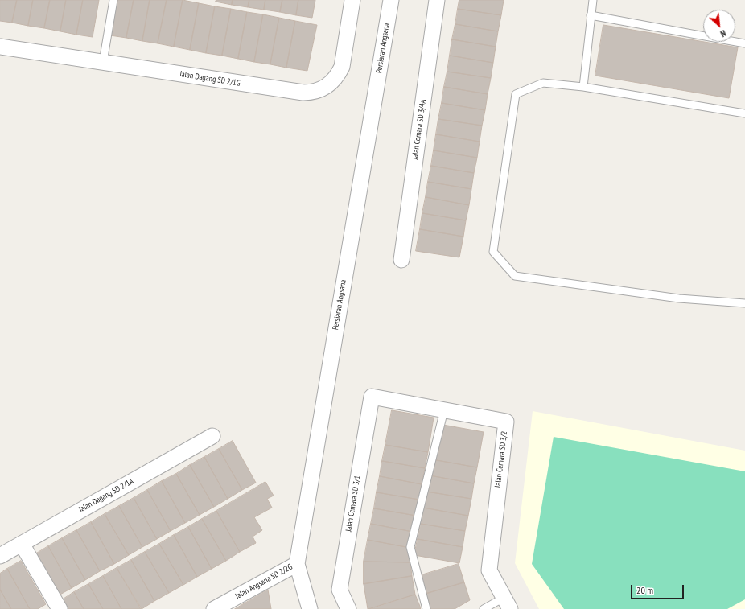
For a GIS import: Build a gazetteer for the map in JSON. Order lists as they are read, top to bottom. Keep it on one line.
{"streets":{"street":["Persiaran Angsana","Jalan Dagang SD 2/1G","Jalan Cemara SD 3/4A","Jalan Cemara SD 3/2","Jalan Dagang SD 2/1A","Jalan Cemara SD 3/1","Jalan Angsana SD 2/2G"]},"crossings":[["Persiaran Angsana","Jalan Angsana SD 2/2G"],["Jalan Cemara SD 3/2","Jalan Cemara SD 3/1"]],"scale_bar":"20 m","north":"bottom right"}
